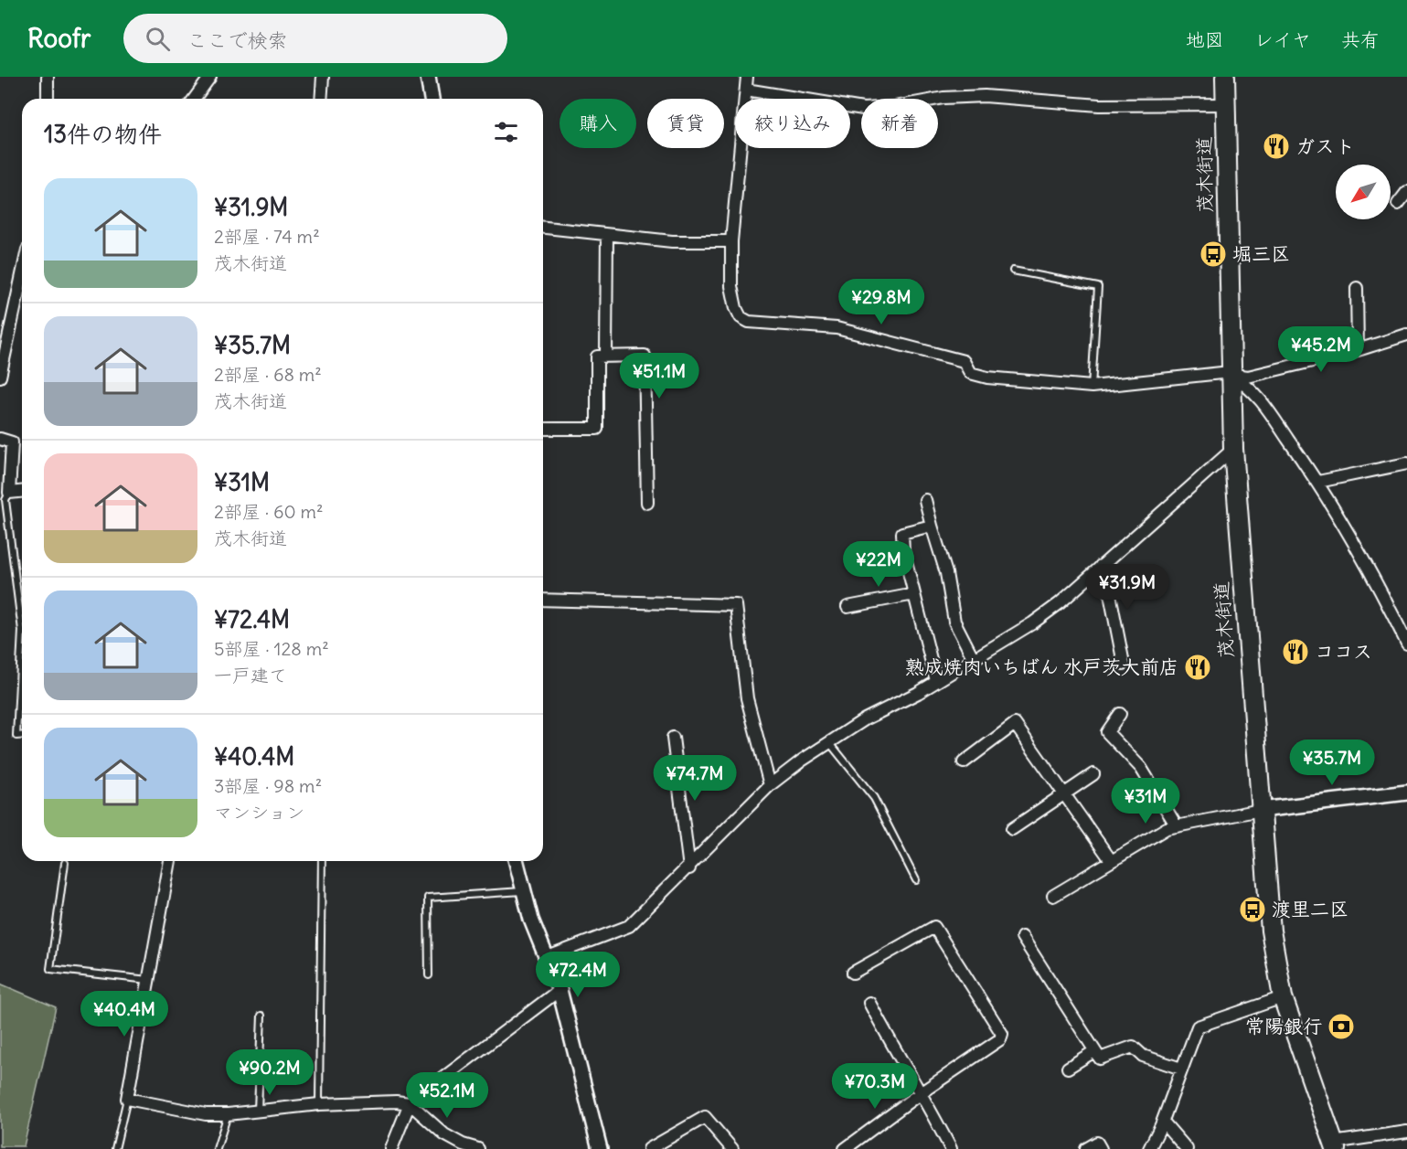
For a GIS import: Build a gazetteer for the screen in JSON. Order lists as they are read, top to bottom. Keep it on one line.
{"streets":{"highway":["茂木街道"]},"places":{"restaurant":["ガスト","ココス","熟成焼肉いちばん 水戸茨大前店"],"bus stop":["堀三区","渡里二区"],"bank":["常陽銀行"]},"north":"bottom left","page":{"header":"Roofr","search":"ここで検索","nav":["地図","レイヤ","共有"],"chip":["購入","賃貸","絞り込み","新着"],"heading":"13件の物件","list":[{"name":"¥31.9M","note":"2部屋 · 74 m² · 茂木街道"},{"name":"¥35.7M","note":"2部屋 · 68 m² · 茂木街道"},{"name":"¥31M","note":"2部屋 · 60 m² · 茂木街道"},{"name":"¥72.4M","note":"5部屋 · 128 m² · 一戸建て"},{"name":"¥40.4M","note":"3部屋 · 98 m² · マンション"}],"price":["¥29.8M","¥45.2M","¥51.1M","¥22M","¥31.9M","¥35.7M","¥74.7M","¥31M","¥72.4M","¥40.4M","¥90.2M","¥70.3M","¥52.1M"]}}
